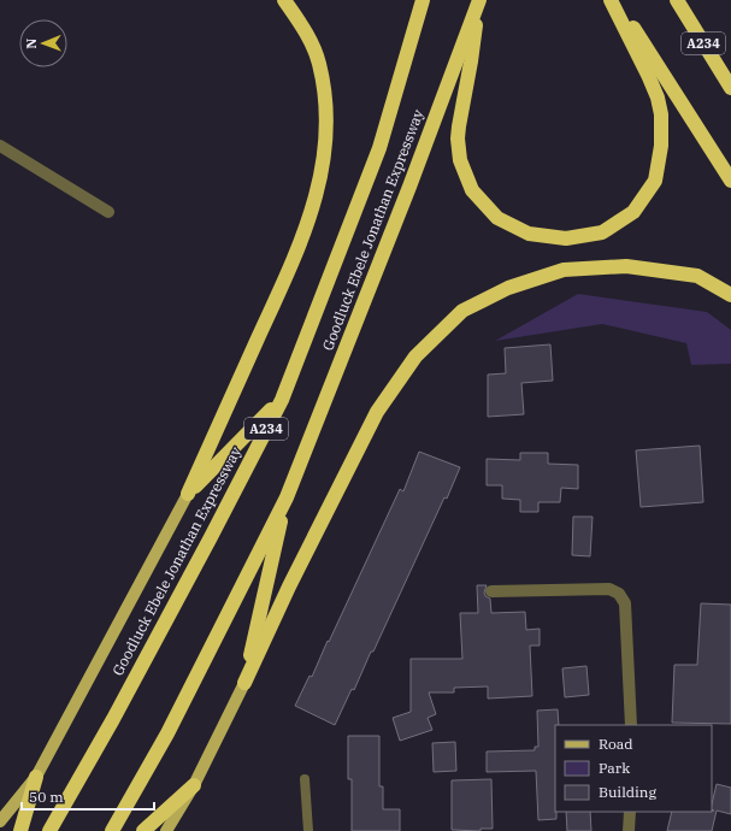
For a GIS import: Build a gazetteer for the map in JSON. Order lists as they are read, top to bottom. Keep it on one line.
{"streets":{"highway":["A234","Goodluck Ebele Jonathan Expressway"]},"legend":["Road","Park","Building"],"scale_bar":"50 m","north":"left"}
